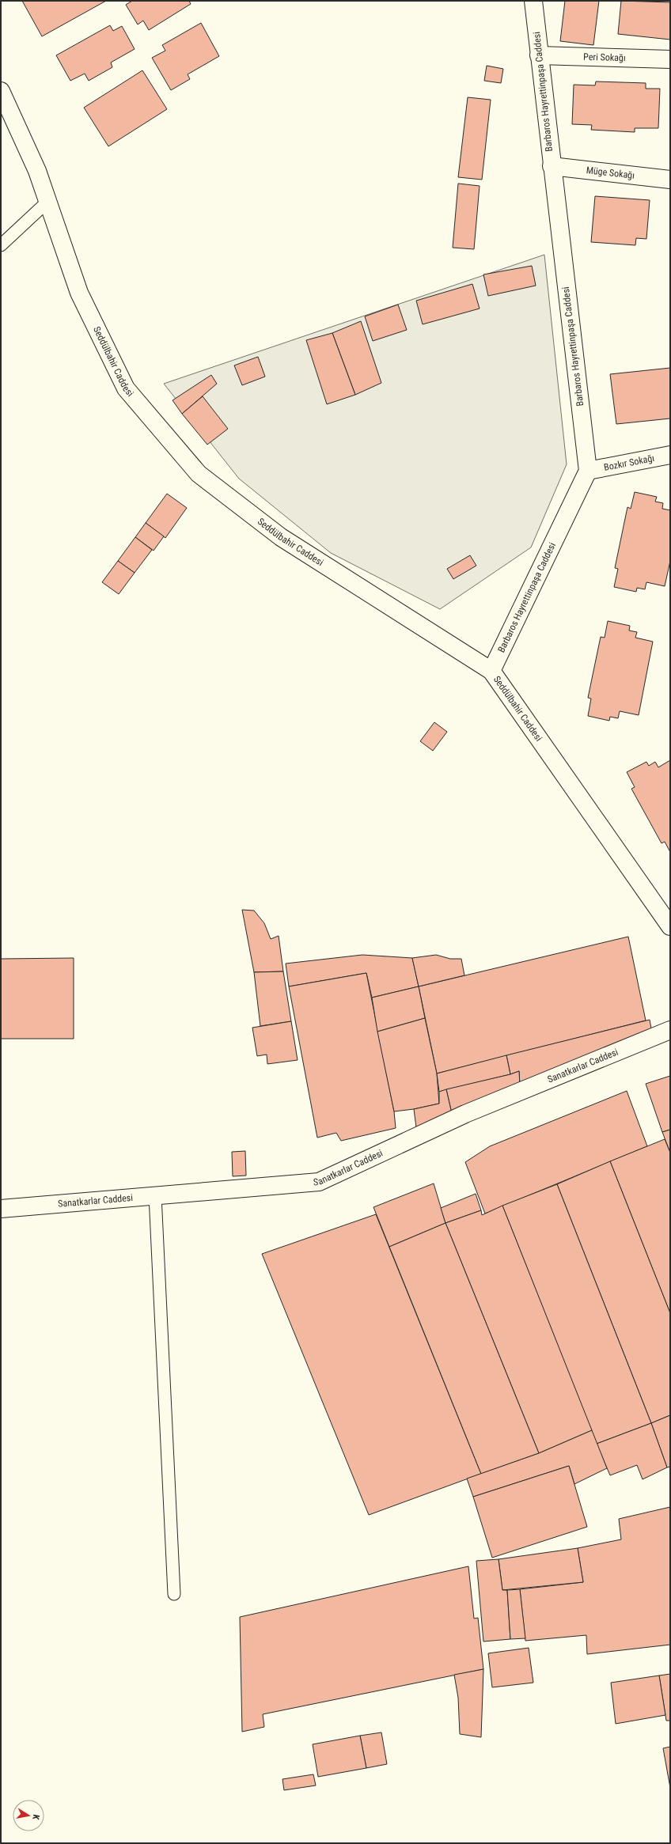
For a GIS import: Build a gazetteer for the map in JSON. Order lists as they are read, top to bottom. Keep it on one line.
{"streets":{"street":["Peri Sokağı","Barbaros Hayrettinpaşa Caddesi","Müge Sokağı","Seddülbahir Caddesi","Bozkır Sokağı","Sanatkarlar Caddesi"]},"crossings":[["Peri Sokağı","Barbaros Hayrettinpaşa Caddesi"],["Barbaros Hayrettinpaşa Caddesi","Müge Sokağı"],["Barbaros Hayrettinpaşa Caddesi","Seddülbahir Caddesi"],["Barbaros Hayrettinpaşa Caddesi","Bozkır Sokağı"]],"north":"right"}
